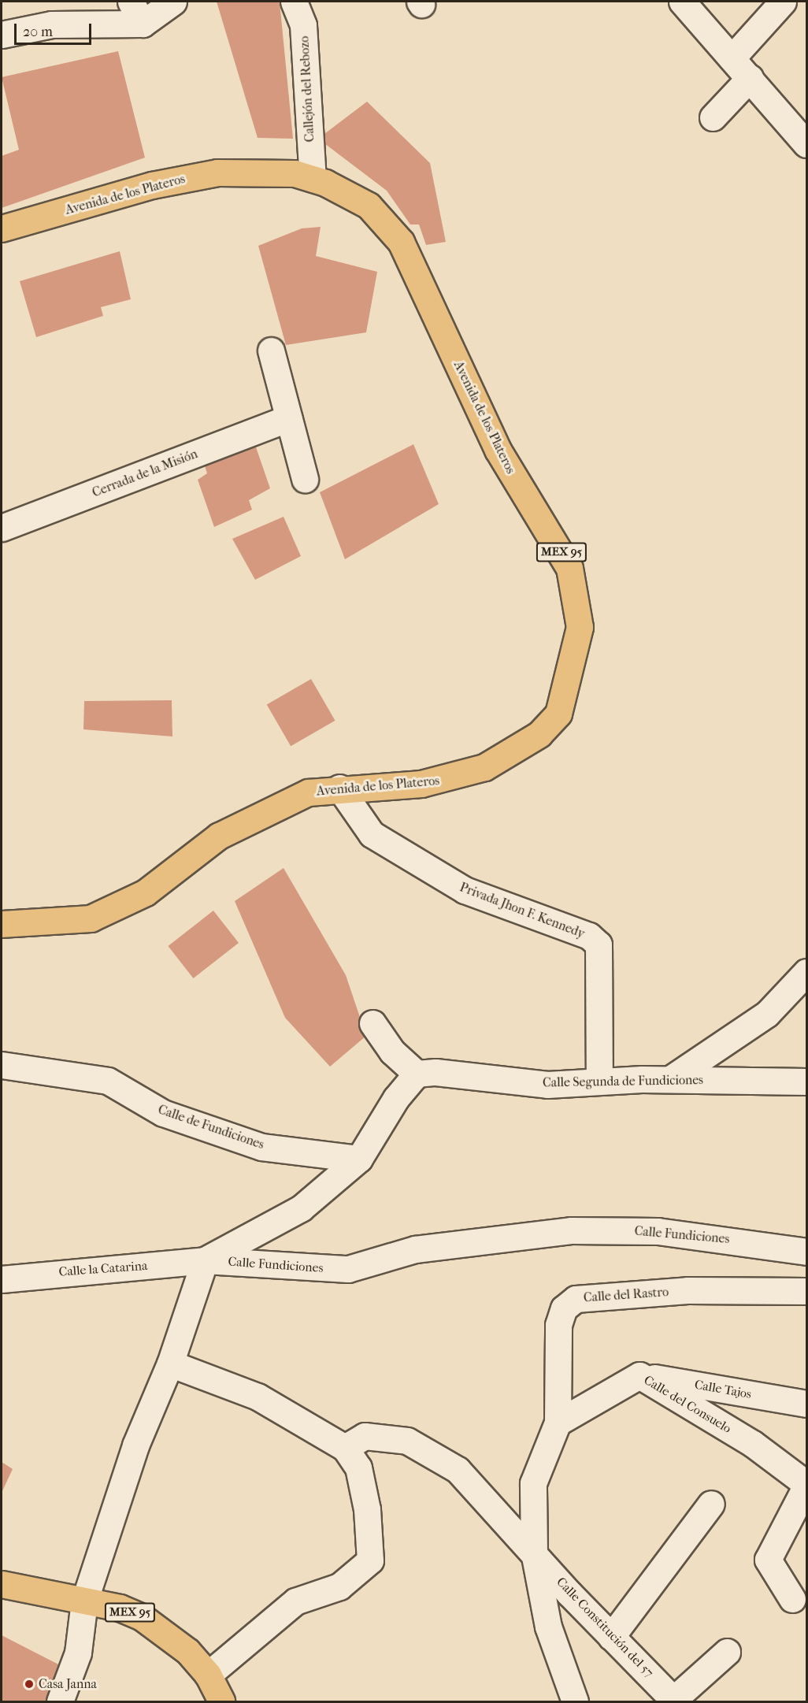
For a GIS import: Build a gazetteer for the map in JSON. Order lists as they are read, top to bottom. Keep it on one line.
{"streets":{"main road":["Avenida de los Plateros","MEX 95"],"street":["Callejón del Rebozo","Cerrada de la Misión","Privada Jhon F. Kennedy","Calle Segunda de Fundiciones","Calle de Fundiciones","Calle Fundiciones","Calle la Catarina","Calle del Rastro","Calle Tajos","Calle del Consuelo","Calle Constitución del 57"]},"crossings":[["Callejón del Rebozo","Avenida de los Plateros"],["Avenida de los Plateros","Privada Jhon F. Kennedy"],["Privada Jhon F. Kennedy","Calle Segunda de Fundiciones"],["Calle Fundiciones","Calle la Catarina"],["Calle del Rastro","Calle del Consuelo"],["Calle Tajos","Calle del Consuelo"]],"places":["Casa Janna"],"scale_bar":"20 m"}
